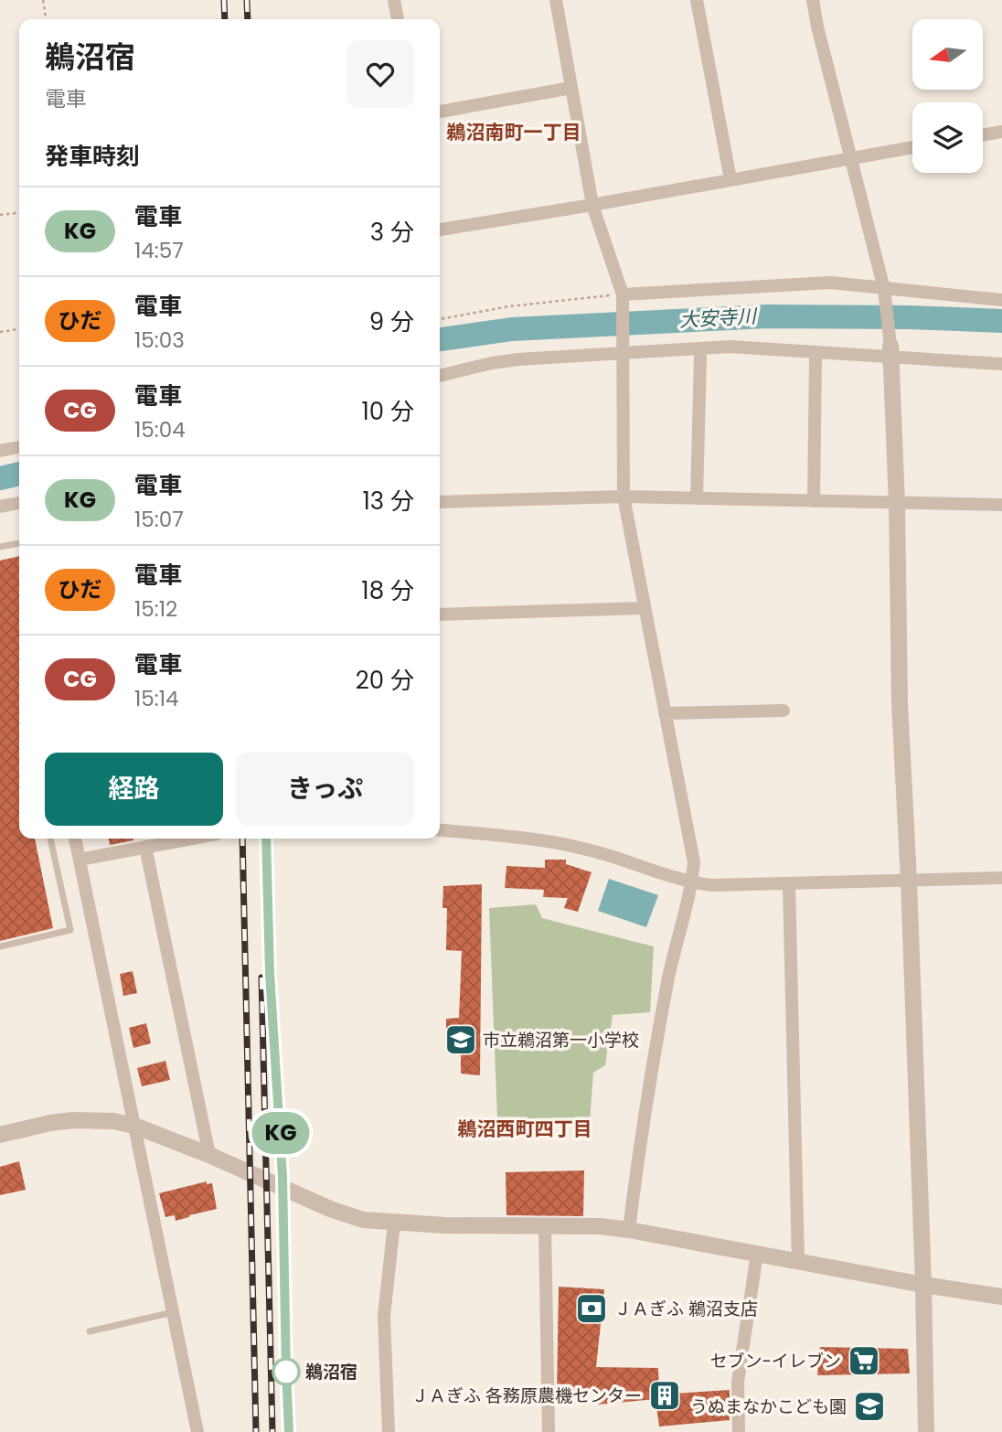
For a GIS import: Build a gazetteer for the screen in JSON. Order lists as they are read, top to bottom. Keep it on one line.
{"districts":["鵜沼南町一丁目","鵜沼西町四丁目"],"water":["大安寺川"],"places":{"school or university":["市立鵜沼第一小学校","うぬまなかこども園"],"bank":["ＪＡぎふ 鵜沼支店"],"supermarket":["セブン-イレブン"],"other":["鵜沼宿"],"building":["ＪＡぎふ 各務原農機センター"]},"north":"left","page":{"on_map":"KG","heading":[["鵜沼宿","電車"],"発車時刻"],"list":[{"mark":"KG","name":"電車","note":"14:57","value":"3 分"},{"mark":"ひだ","name":"電車","note":"15:03","value":"9 分"},{"mark":"CG","name":"電車","note":"15:04","value":"10 分"},{"mark":"KG","name":"電車","note":"15:07","value":"13 分"},{"mark":"ひだ","name":"電車","note":"15:12","value":"18 分"},{"mark":"CG","name":"電車","note":"15:14","value":"20 分"}],"buttons":["経路","きっぷ"]}}
